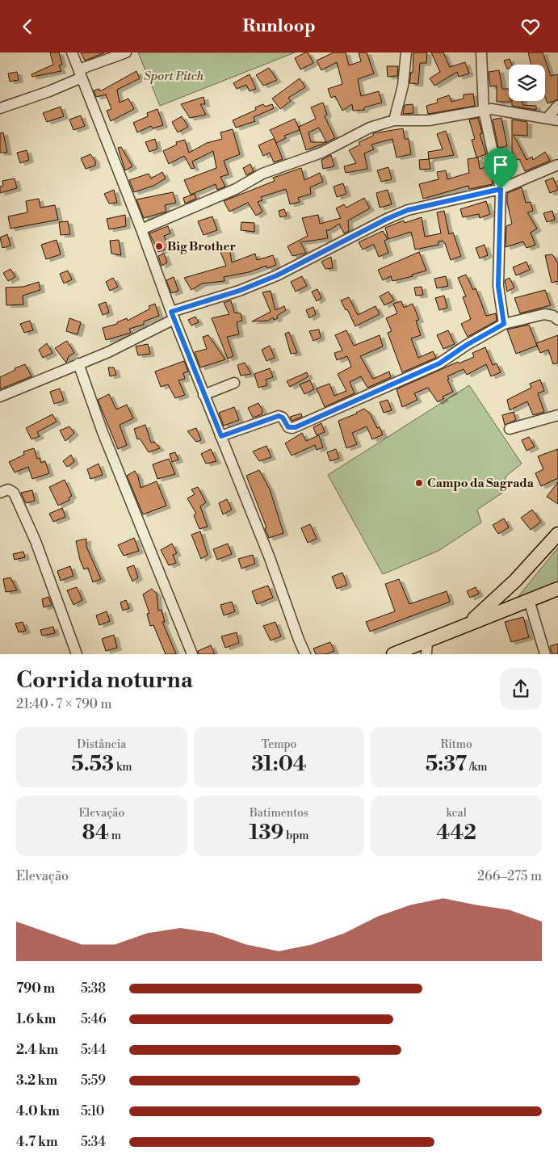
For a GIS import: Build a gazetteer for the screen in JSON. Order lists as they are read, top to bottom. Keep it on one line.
{"parks":["Sport Pitch"],"places":["Big Brother","Campo da Sagrada"],"page":{"header":"Runloop","heading":["Corrida noturna","21:40 · 7 × 790 m"],"stats":[["Distância","5.53 km"],["Tempo","31:04"],["Ritmo","5:37 /km"],["Elevação","84 m"],["Batimentos","139 bpm"],["kcal","442"]],"chart":["Elevação","266–275 m"],"list":[{"name":"790 m","note":"5:38"},{"name":"1.6 km","note":"5:46"},{"name":"2.4 km","note":"5:44"},{"name":"3.2 km","note":"5:59"},{"name":"4.0 km","note":"5:10"},{"name":"4.7 km","note":"5:34"}]}}
